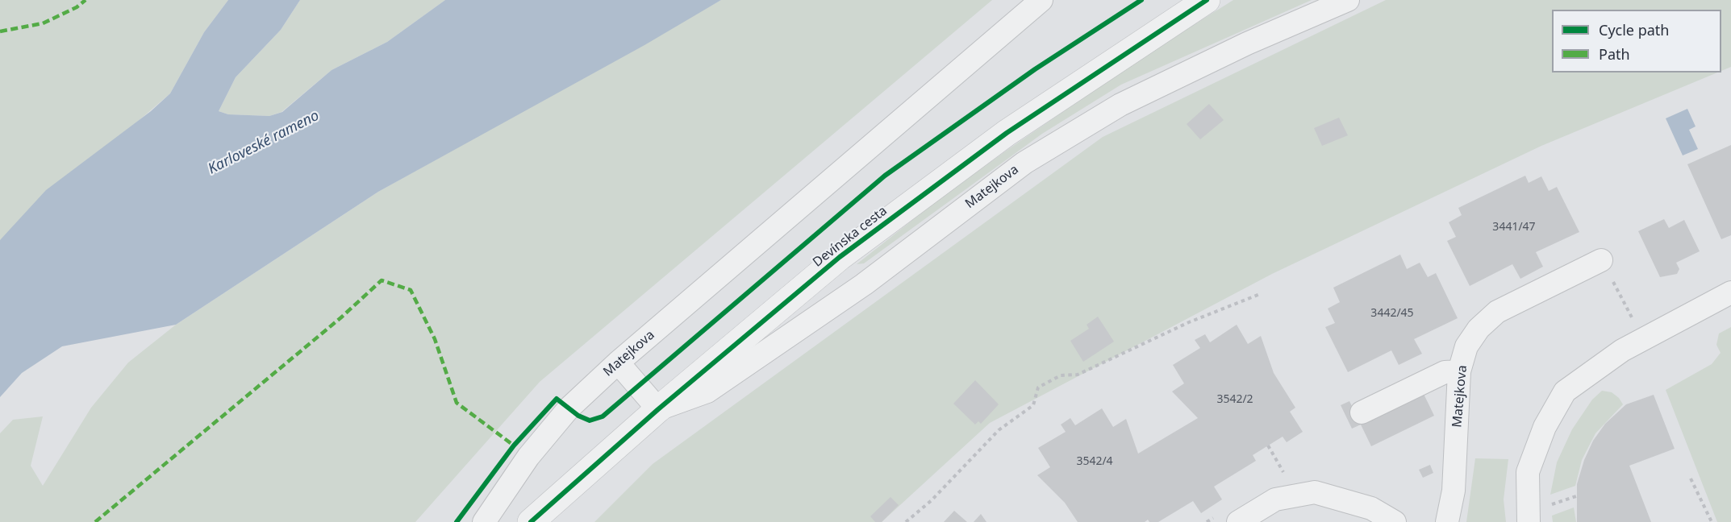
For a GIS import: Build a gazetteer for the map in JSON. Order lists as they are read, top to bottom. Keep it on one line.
{"streets":{"street":["Matejkova","Devínska cesta"]},"crossings":[["Matejkova","Devínska cesta"]],"water":["Karloveské rameno"],"house_numbers":["3441/47","3442/45","3542/2","3542/4"],"legend":["Cycle path","Path"]}
